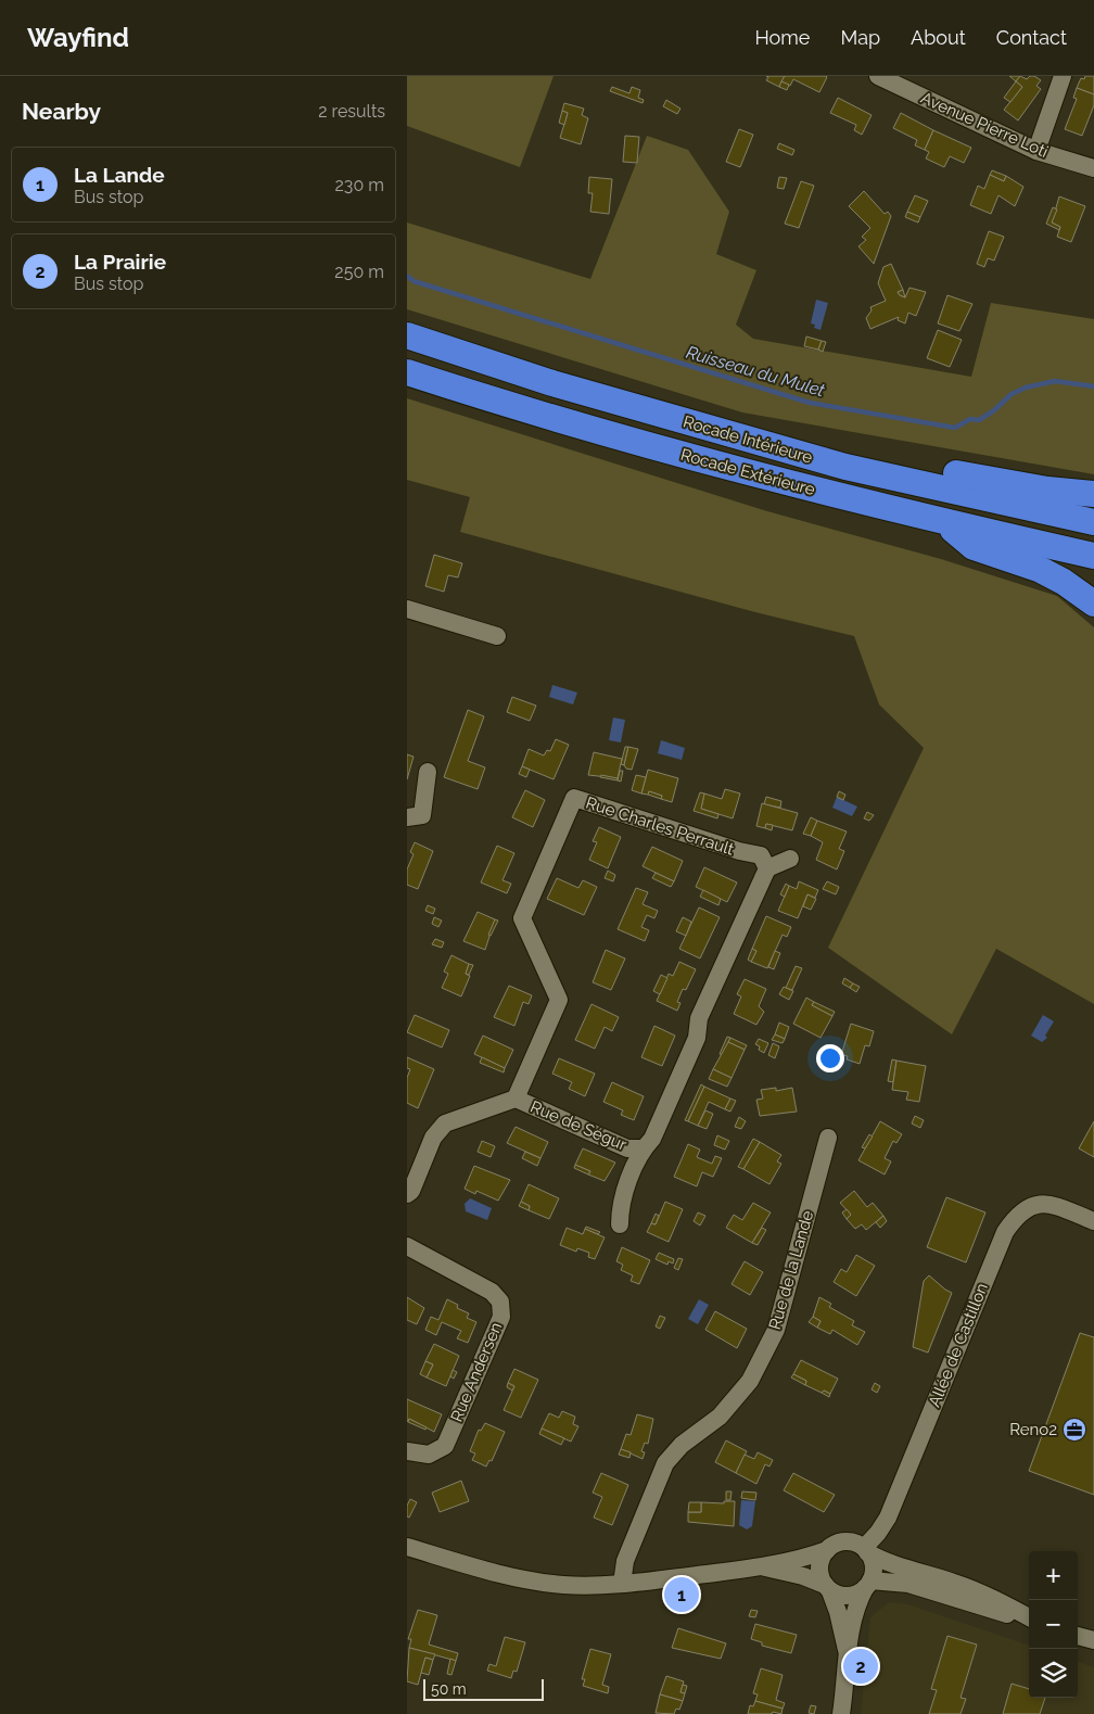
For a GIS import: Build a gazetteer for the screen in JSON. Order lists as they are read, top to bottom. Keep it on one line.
{"streets":{"highway":["Rocade Intérieure","Rocade Extérieure"],"street":["Avenue Pierre Loti","Rue Charles Perrault","Rue de Ségur","Rue de la Lande","Allée de Castillon","Rue Andersen"]},"crossings":[["Rue Charles Perrault","Rue de Ségur"]],"water":["Ruisseau du Mulet"],"places":{"office":["Reno2"]},"scale_bar":"50 m","page":{"header":"Wayfind","nav":["Home","Map","About","Contact"],"heading":["Nearby","2 results"],"list":[{"mark":"1","name":"La Lande","note":"Bus stop","value":"230 m"},{"mark":"2","name":"La Prairie","note":"Bus stop","value":"250 m"}],"map_buttons":["+","−"],"pins":["1","2"],"scale":"50 m"}}
